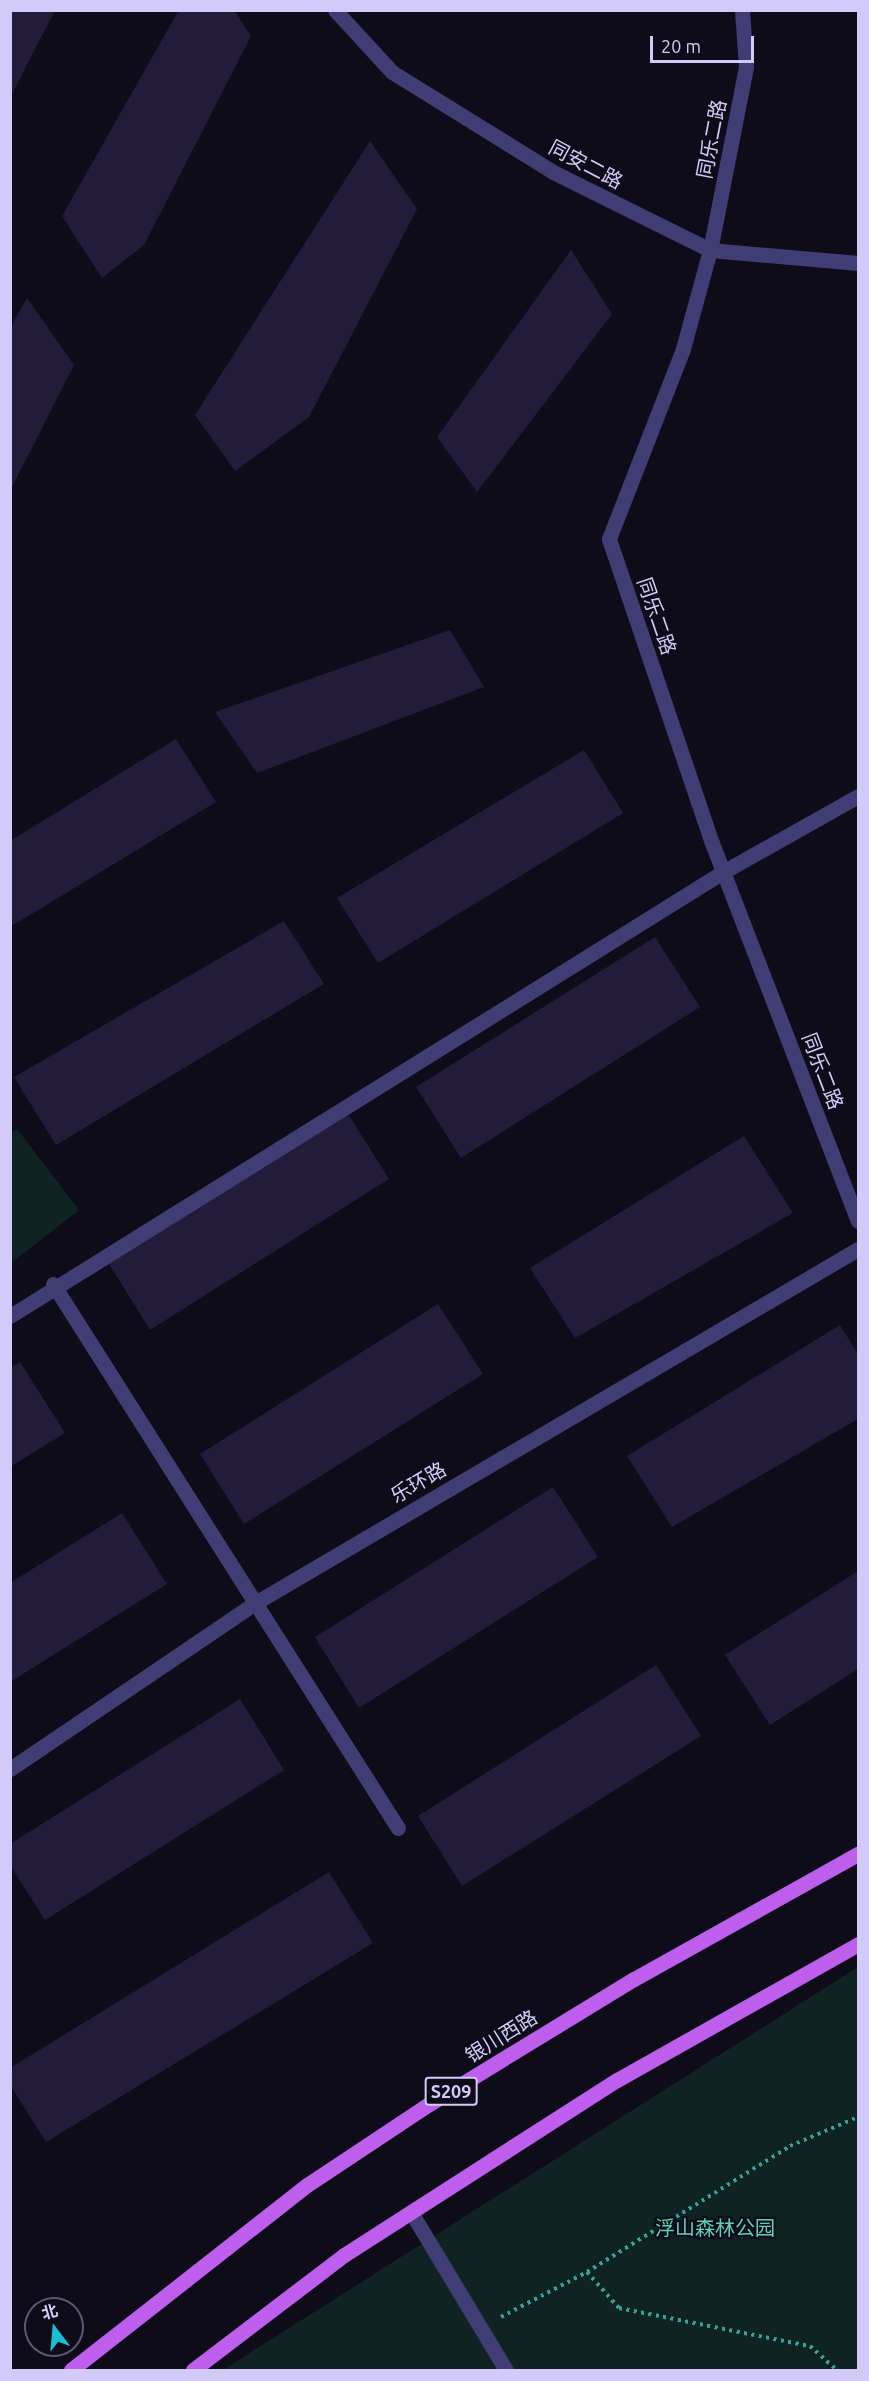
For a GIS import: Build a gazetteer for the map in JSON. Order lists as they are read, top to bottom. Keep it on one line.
{"streets":{"main road":["银川西路","S209"],"street":["同乐二路","同安二路","乐环路"]},"crossings":[["同乐二路","同安二路"]],"parks":["浮山森林公园"],"scale_bar":"20 m","north":"top"}
